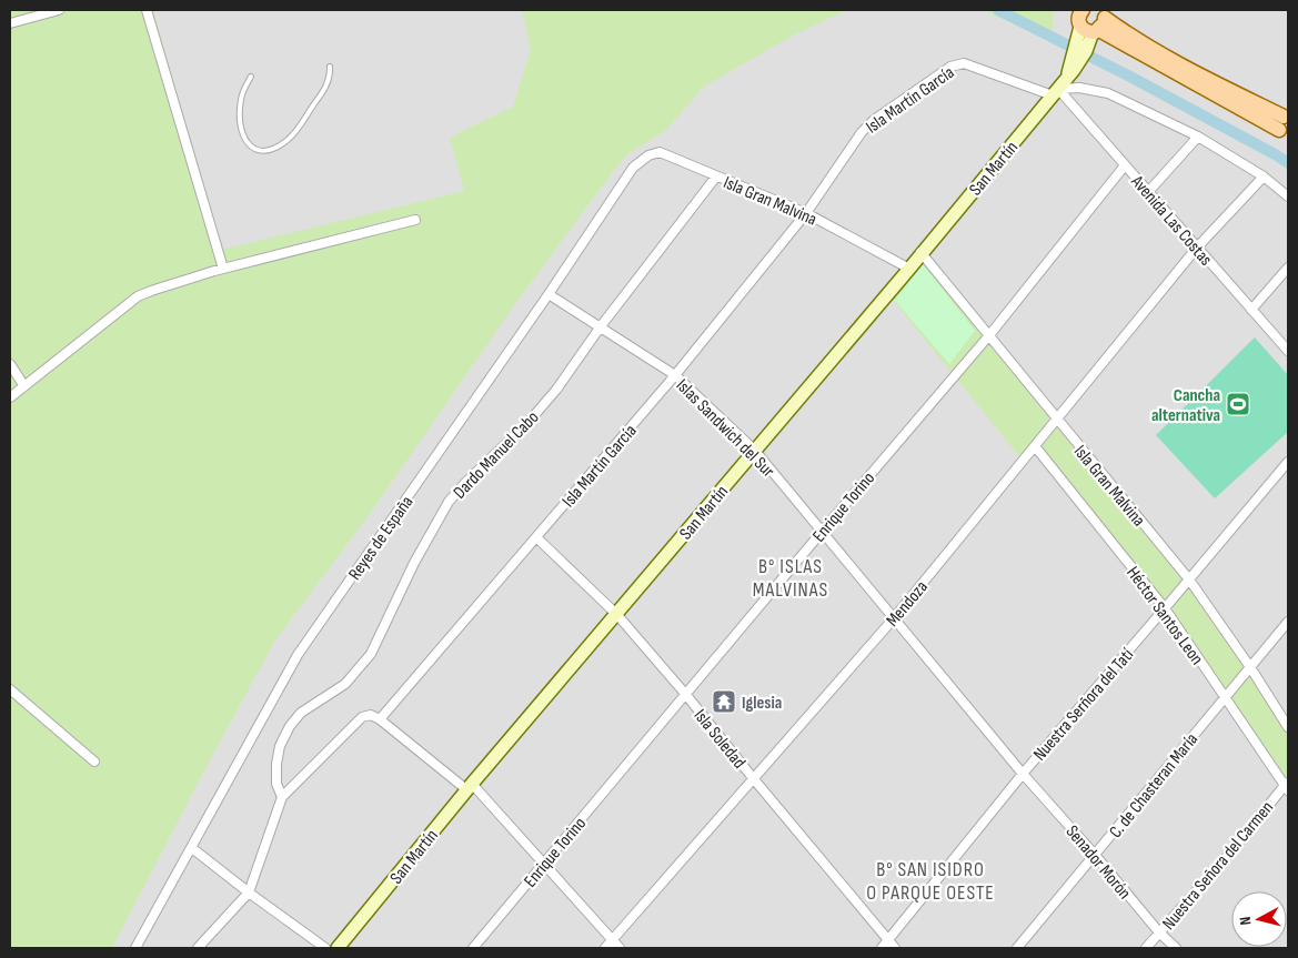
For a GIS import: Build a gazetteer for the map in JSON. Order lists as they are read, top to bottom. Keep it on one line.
{"streets":{"main road":["San Martín"],"street":["Isla Martín García","Isla Gran Malvina","Avenida Las Costas","Islas Sandwich del Sur","Dardo Manuel Cabo","Enrique Torino","Reyes de España","Mendoza","Héctor Santos Leon","Nuestra Serñora del Tatí","Isla Soledad","C. de Chasteran María","Senador Morón","Nuestra Señora del Carmen"]},"crossings":[["Isla Martín García","San Martín"],["Isla Martín García","Isla Gran Malvina"],["Isla Martín García","Avenida Las Costas"],["Isla Martín García","Islas Sandwich del Sur"],["Isla Martín García","Isla Soledad"],["San Martín","Isla Gran Malvina"],["San Martín","Avenida Las Costas"],["San Martín","Islas Sandwich del Sur"],["San Martín","Isla Soledad"],["Isla Gran Malvina","Dardo Manuel Cabo"],["Isla Gran Malvina","Enrique Torino"],["Isla Gran Malvina","Reyes de España"],["Isla Gran Malvina","Mendoza"],["Isla Gran Malvina","Nuestra Serñora del Tatí"],["Isla Gran Malvina","C. de Chasteran María"],["Avenida Las Costas","Enrique Torino"],["Avenida Las Costas","Mendoza"],["Islas Sandwich del Sur","Dardo Manuel Cabo"],["Islas Sandwich del Sur","Enrique Torino"],["Islas Sandwich del Sur","Reyes de España"],["Islas Sandwich del Sur","Mendoza"],["Islas Sandwich del Sur","Nuestra Serñora del Tatí"],["Islas Sandwich del Sur","Senador Morón"],["Enrique Torino","Isla Soledad"],["Mendoza","Héctor Santos Leon"],["Mendoza","Isla Soledad"],["Héctor Santos Leon","Nuestra Serñora del Tatí"],["Héctor Santos Leon","C. de Chasteran María"],["Héctor Santos Leon","Nuestra Señora del Carmen"],["Nuestra Serñora del Tatí","Isla Soledad"],["Nuestra Serñora del Tatí","Senador Morón"],["C. de Chasteran María","Senador Morón"],["Senador Morón","Nuestra Señora del Carmen"]],"districts":["B° ISLAS MALVINAS","B° SAN ISIDRO O PARQUE OESTE"],"places":{"sports":["Cancha alternativa"],"temple":["Iglesia"]},"north":"left"}
